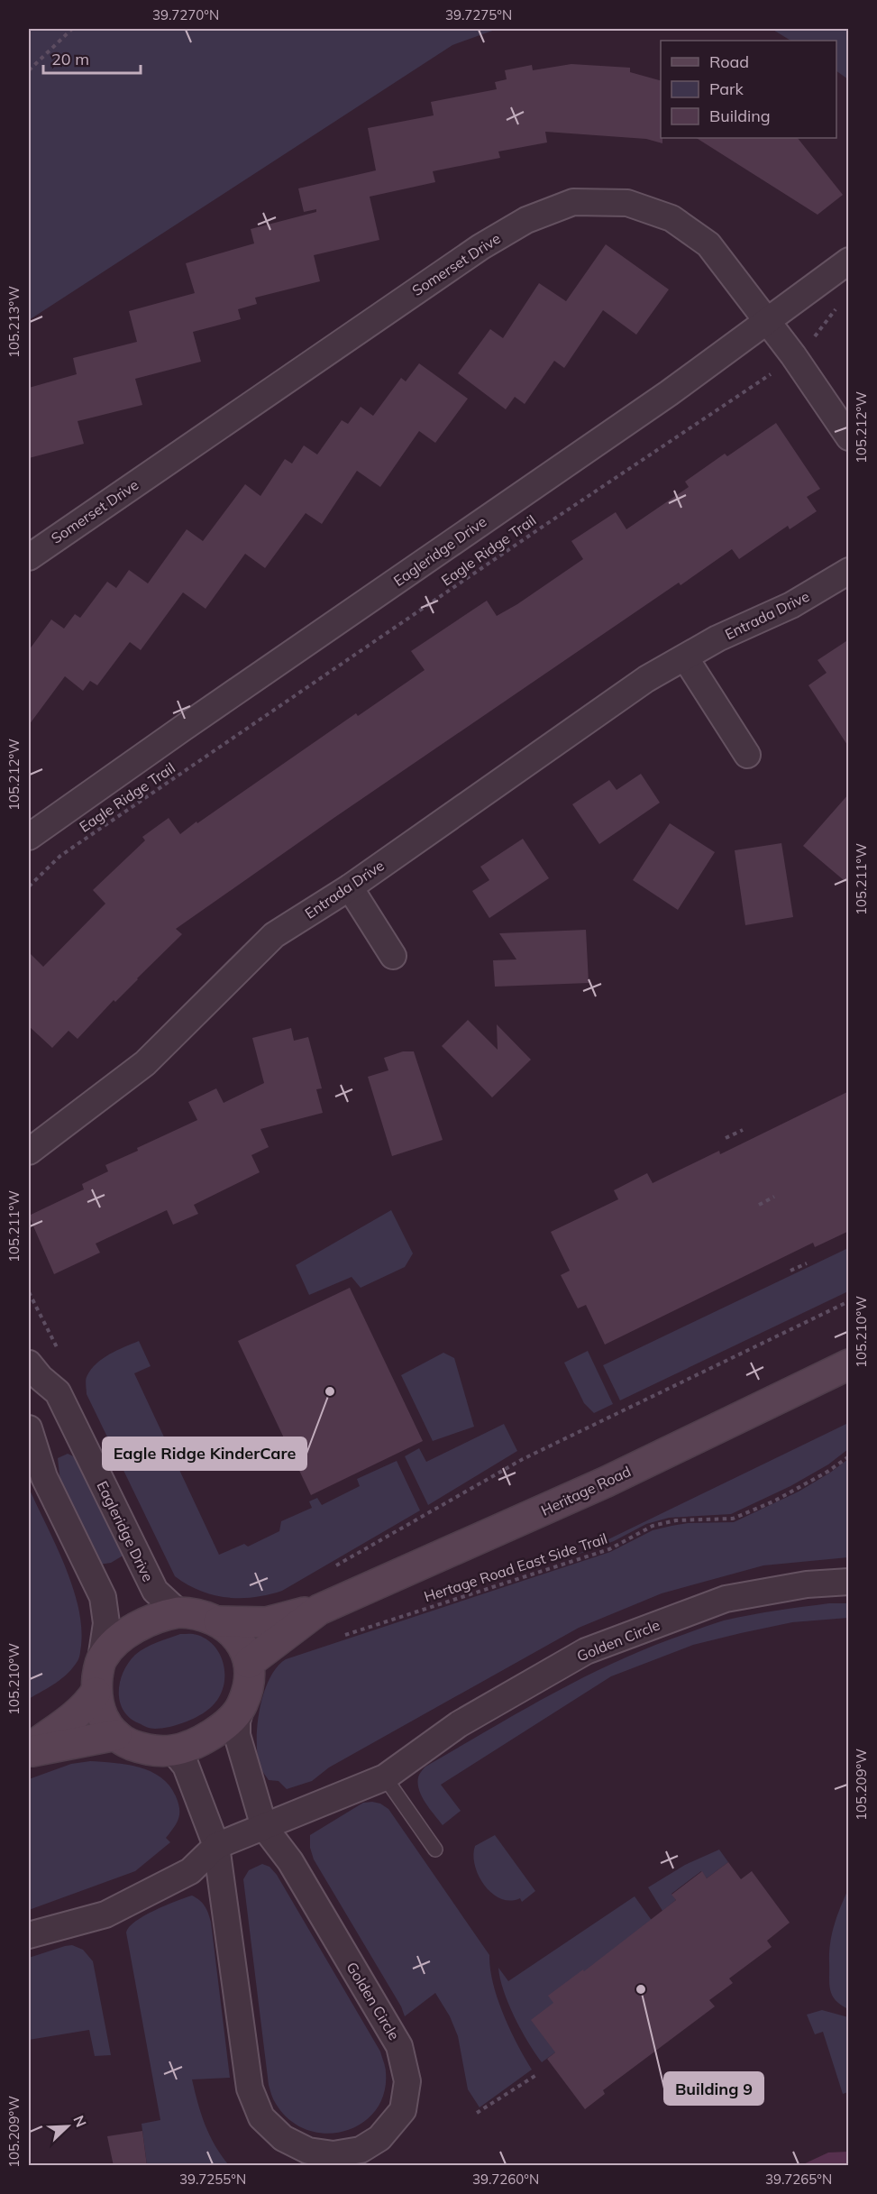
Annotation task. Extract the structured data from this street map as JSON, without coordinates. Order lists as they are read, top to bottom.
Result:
{
  "streets": {
    "main road": ["Heritage Road"],
    "street": [
      "Somerset Drive",
      "Eagleridge Drive",
      "Entrada Drive",
      "Golden Circle"
    ],
    "path": ["Eagle Ridge Trail", "Hertage Road East Side Trail"]
  },
  "crossings": [
    ["Somerset Drive", "Eagle Ridge Trail"],
    ["Somerset Drive", "Eagleridge Drive"],
    ["Eagleridge Drive", "Heritage Road"],
    ["Eagleridge Drive", "Golden Circle"],
    ["Heritage Road", "Golden Circle"]
  ],
  "places": ["Eagle Ridge KinderCare", "Building 9"],
  "legend": ["Road", "Park", "Building"],
  "scale_bar": "20 m",
  "north": "top right",
  "coordinates": [
    "39.7270°N",
    "39.7275°N",
    "105.213°W",
    "105.212°W",
    "105.211°W",
    "105.210°W",
    "105.209°W",
    "39.7255°N",
    "39.7260°N",
    "39.7265°N"
  ]
}
